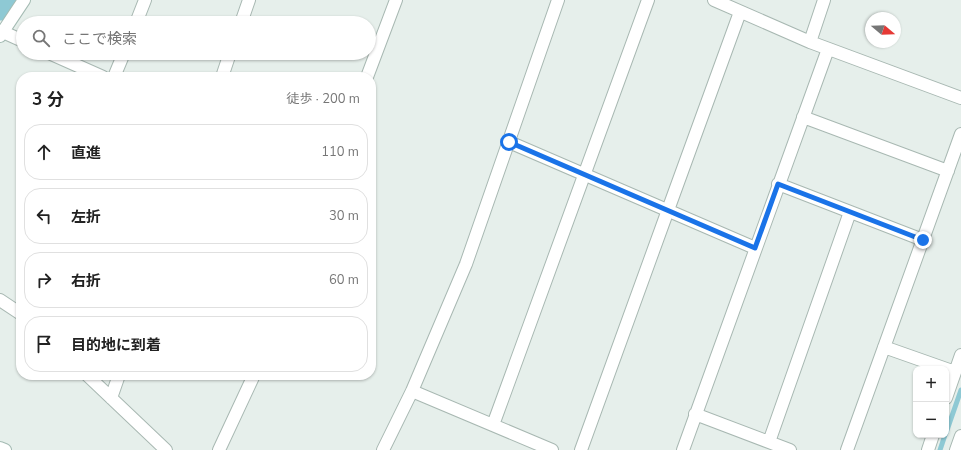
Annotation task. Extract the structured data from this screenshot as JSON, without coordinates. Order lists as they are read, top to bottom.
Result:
{
  "north": "right",
  "page": {
    "search": "ここで検索",
    "heading": ["3 分", "徒歩 · 200 m"],
    "list": [
      ["直進", "110 m"],
      ["左折", "30 m"],
      ["右折", "60 m"],
      "目的地に到着"
    ],
    "map_buttons": ["+", "−"]
  }
}
